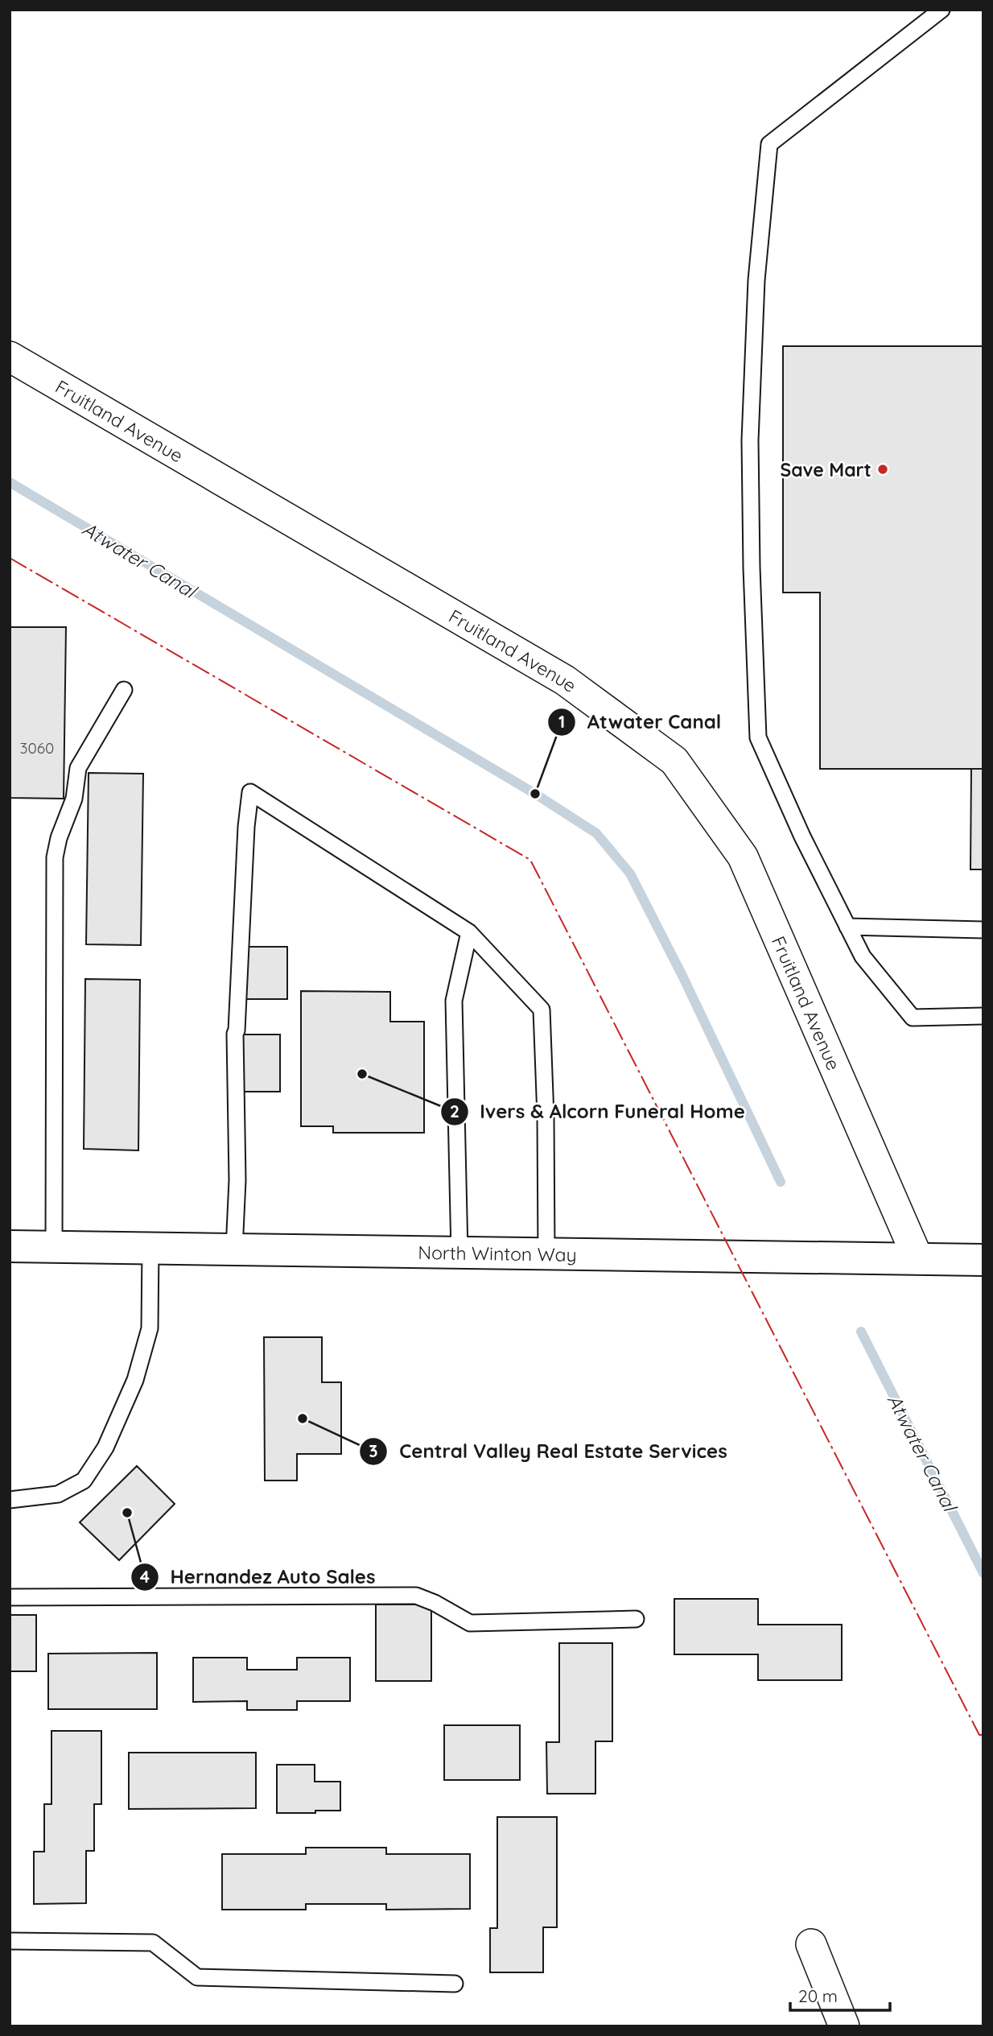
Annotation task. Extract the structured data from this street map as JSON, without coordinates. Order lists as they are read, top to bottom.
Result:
{
  "streets": {
    "main road": ["North Winton Way"],
    "street": ["Fruitland Avenue"]
  },
  "crossings": [
    ["Fruitland Avenue", "North Winton Way"]
  ],
  "water": ["Atwater Canal"],
  "places": [
    "Save Mart",
    "Atwater Canal",
    "Ivers & Alcorn Funeral Home",
    "Central Valley Real Estate Services",
    "Hernandez Auto Sales"
  ],
  "house_numbers": ["3060"],
  "scale_bar": "20 m"
}
